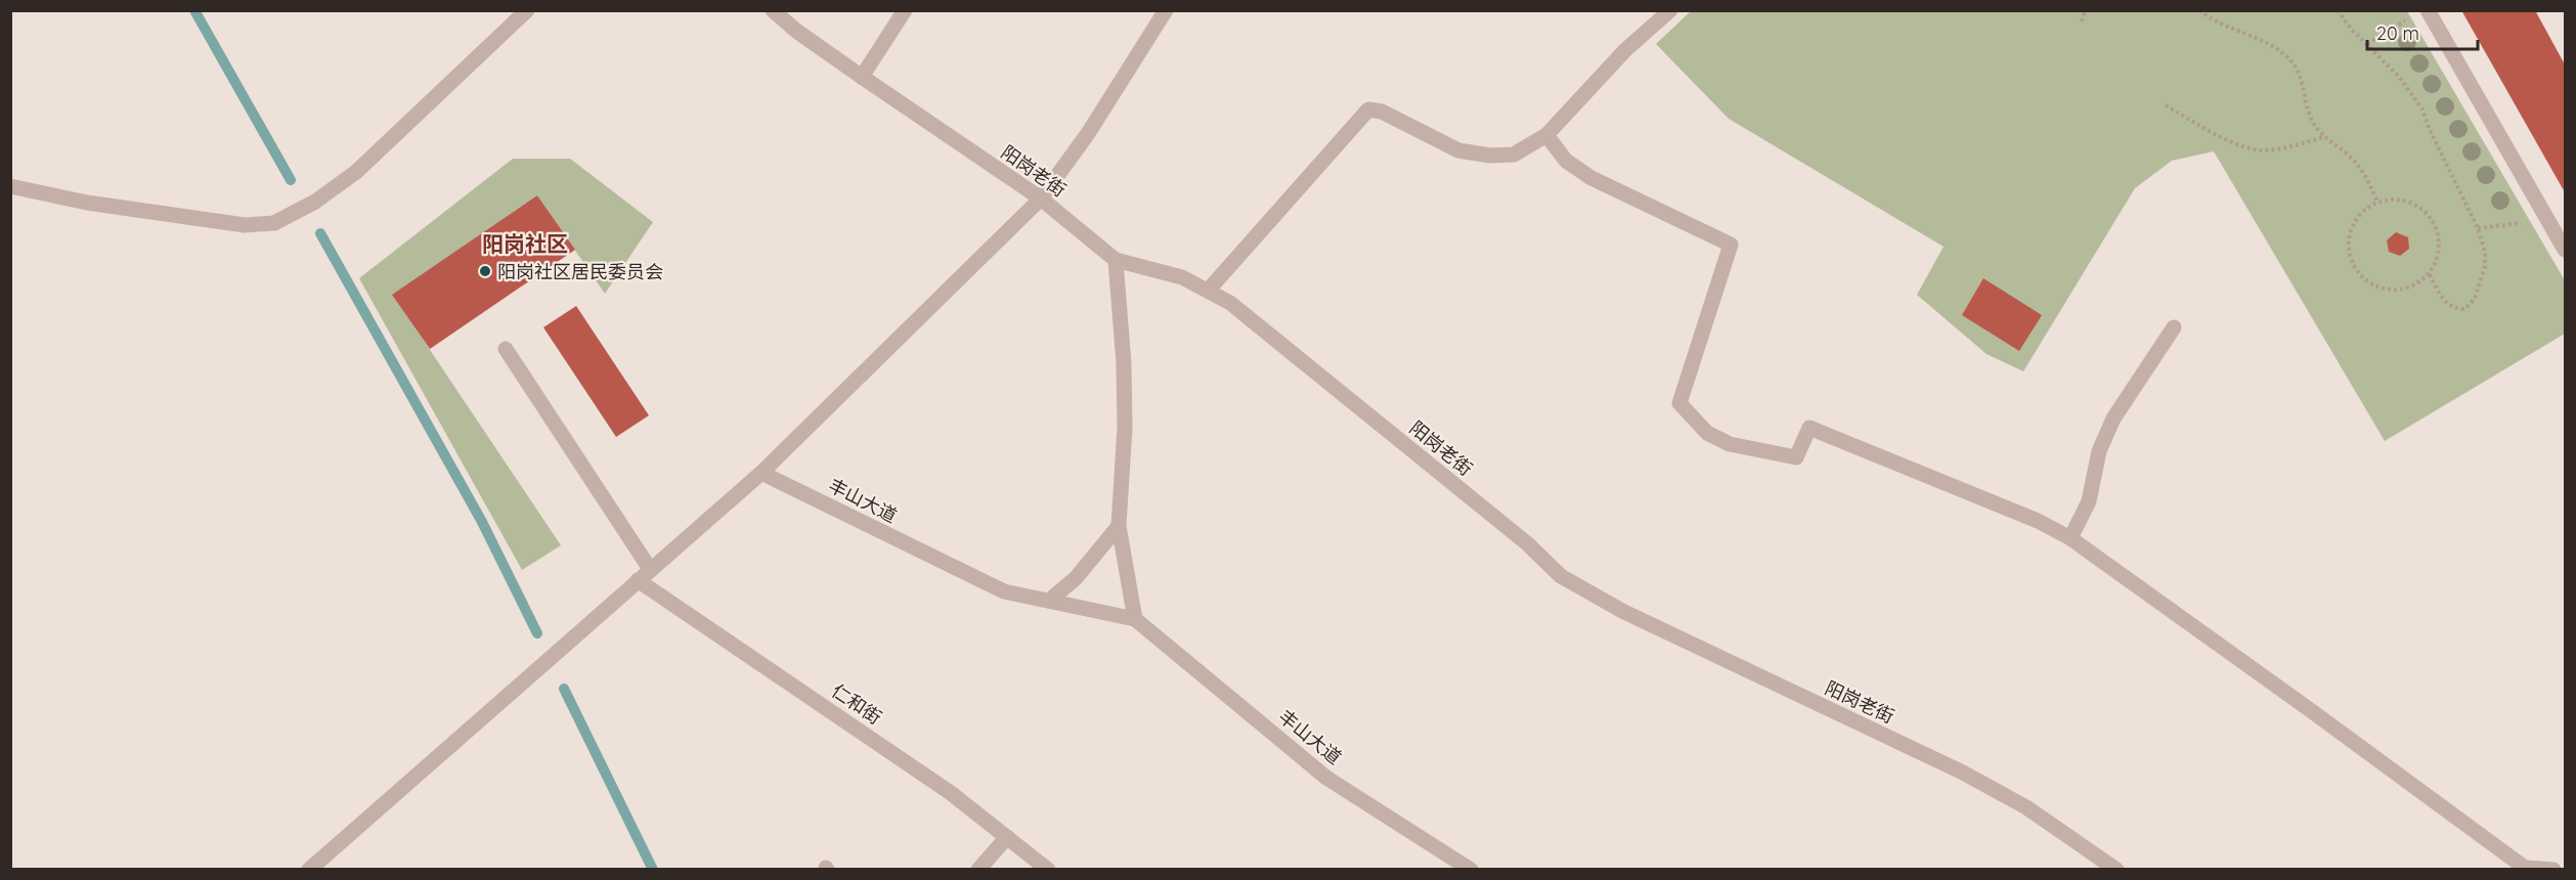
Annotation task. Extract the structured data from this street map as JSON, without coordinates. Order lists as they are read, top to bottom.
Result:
{
  "streets": {
    "street": ["阳岗老街", "丰山大道", "仁和街"]
  },
  "districts": ["阳岗社区"],
  "places": ["阳岗社区居民委员会"],
  "scale_bar": "20 m"
}
